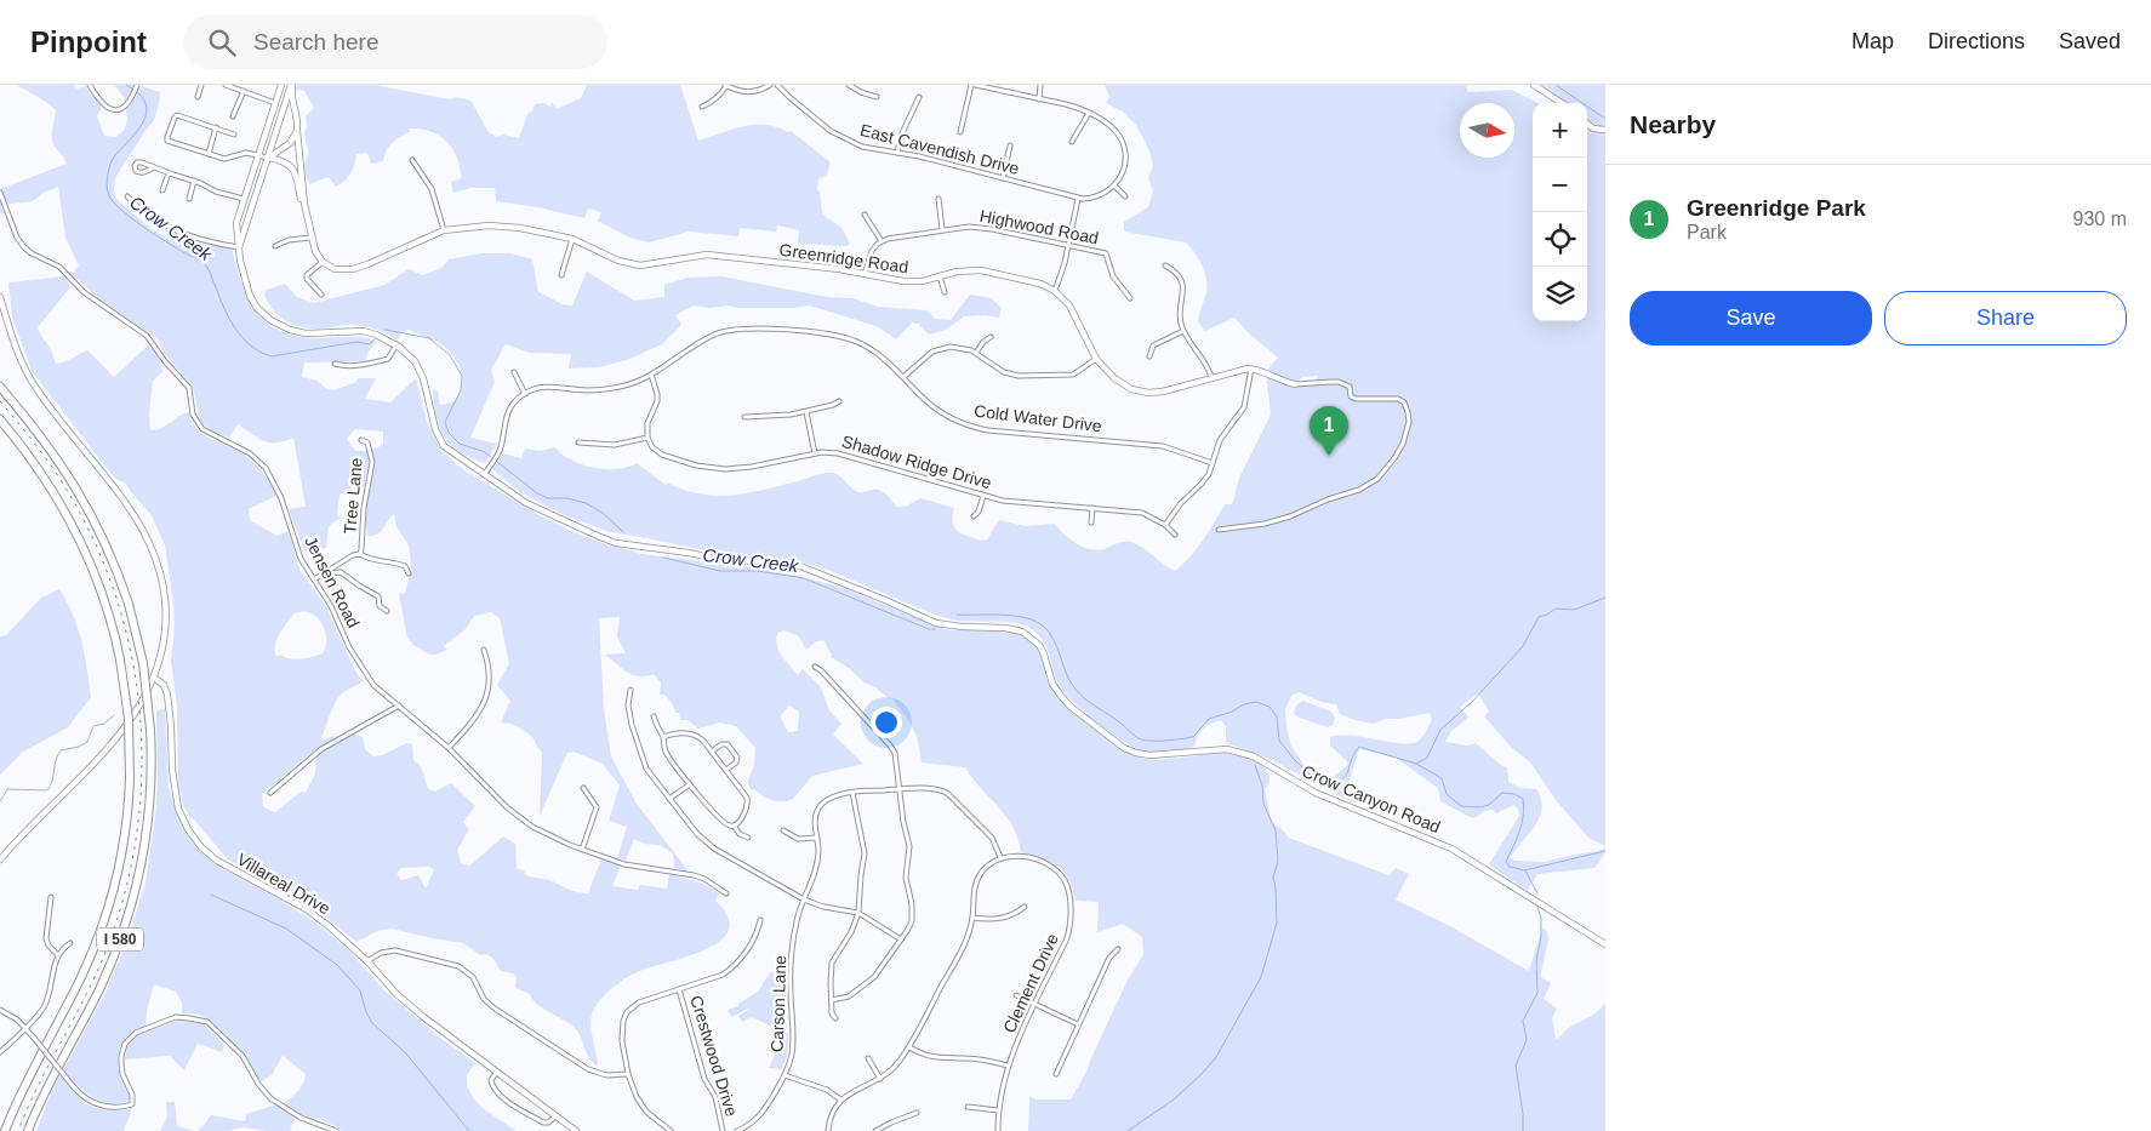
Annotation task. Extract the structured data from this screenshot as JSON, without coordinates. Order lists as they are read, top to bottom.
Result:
{
  "streets": {
    "highway": ["I 580"],
    "main road": ["Greenridge Road", "Crow Canyon Road", "Villareal Drive"],
    "street": [
      "East Cavendish Drive",
      "Highwood Road",
      "Cold Water Drive",
      "Shadow Ridge Drive",
      "Tree Lane",
      "Jensen Road",
      "Clement Drive",
      "Carson Lane",
      "Crestwood Drive"
    ]
  },
  "crossings": [
    ["Tree Lane", "Jensen Road"],
    ["Clement Drive", "Carson Lane"]
  ],
  "water": ["Crow Creek"],
  "north": "right",
  "page": {
    "header": "Pinpoint",
    "search": "Search here",
    "nav": ["Map", "Directions", "Saved"],
    "heading": "Nearby",
    "map_buttons": ["+", "−"],
    "list": [
      {
        "mark": "1",
        "name": "Greenridge Park",
        "note": "Park",
        "value": "930 m"
      }
    ],
    "buttons": ["Save", "Share"],
    "pins": "1"
  }
}
